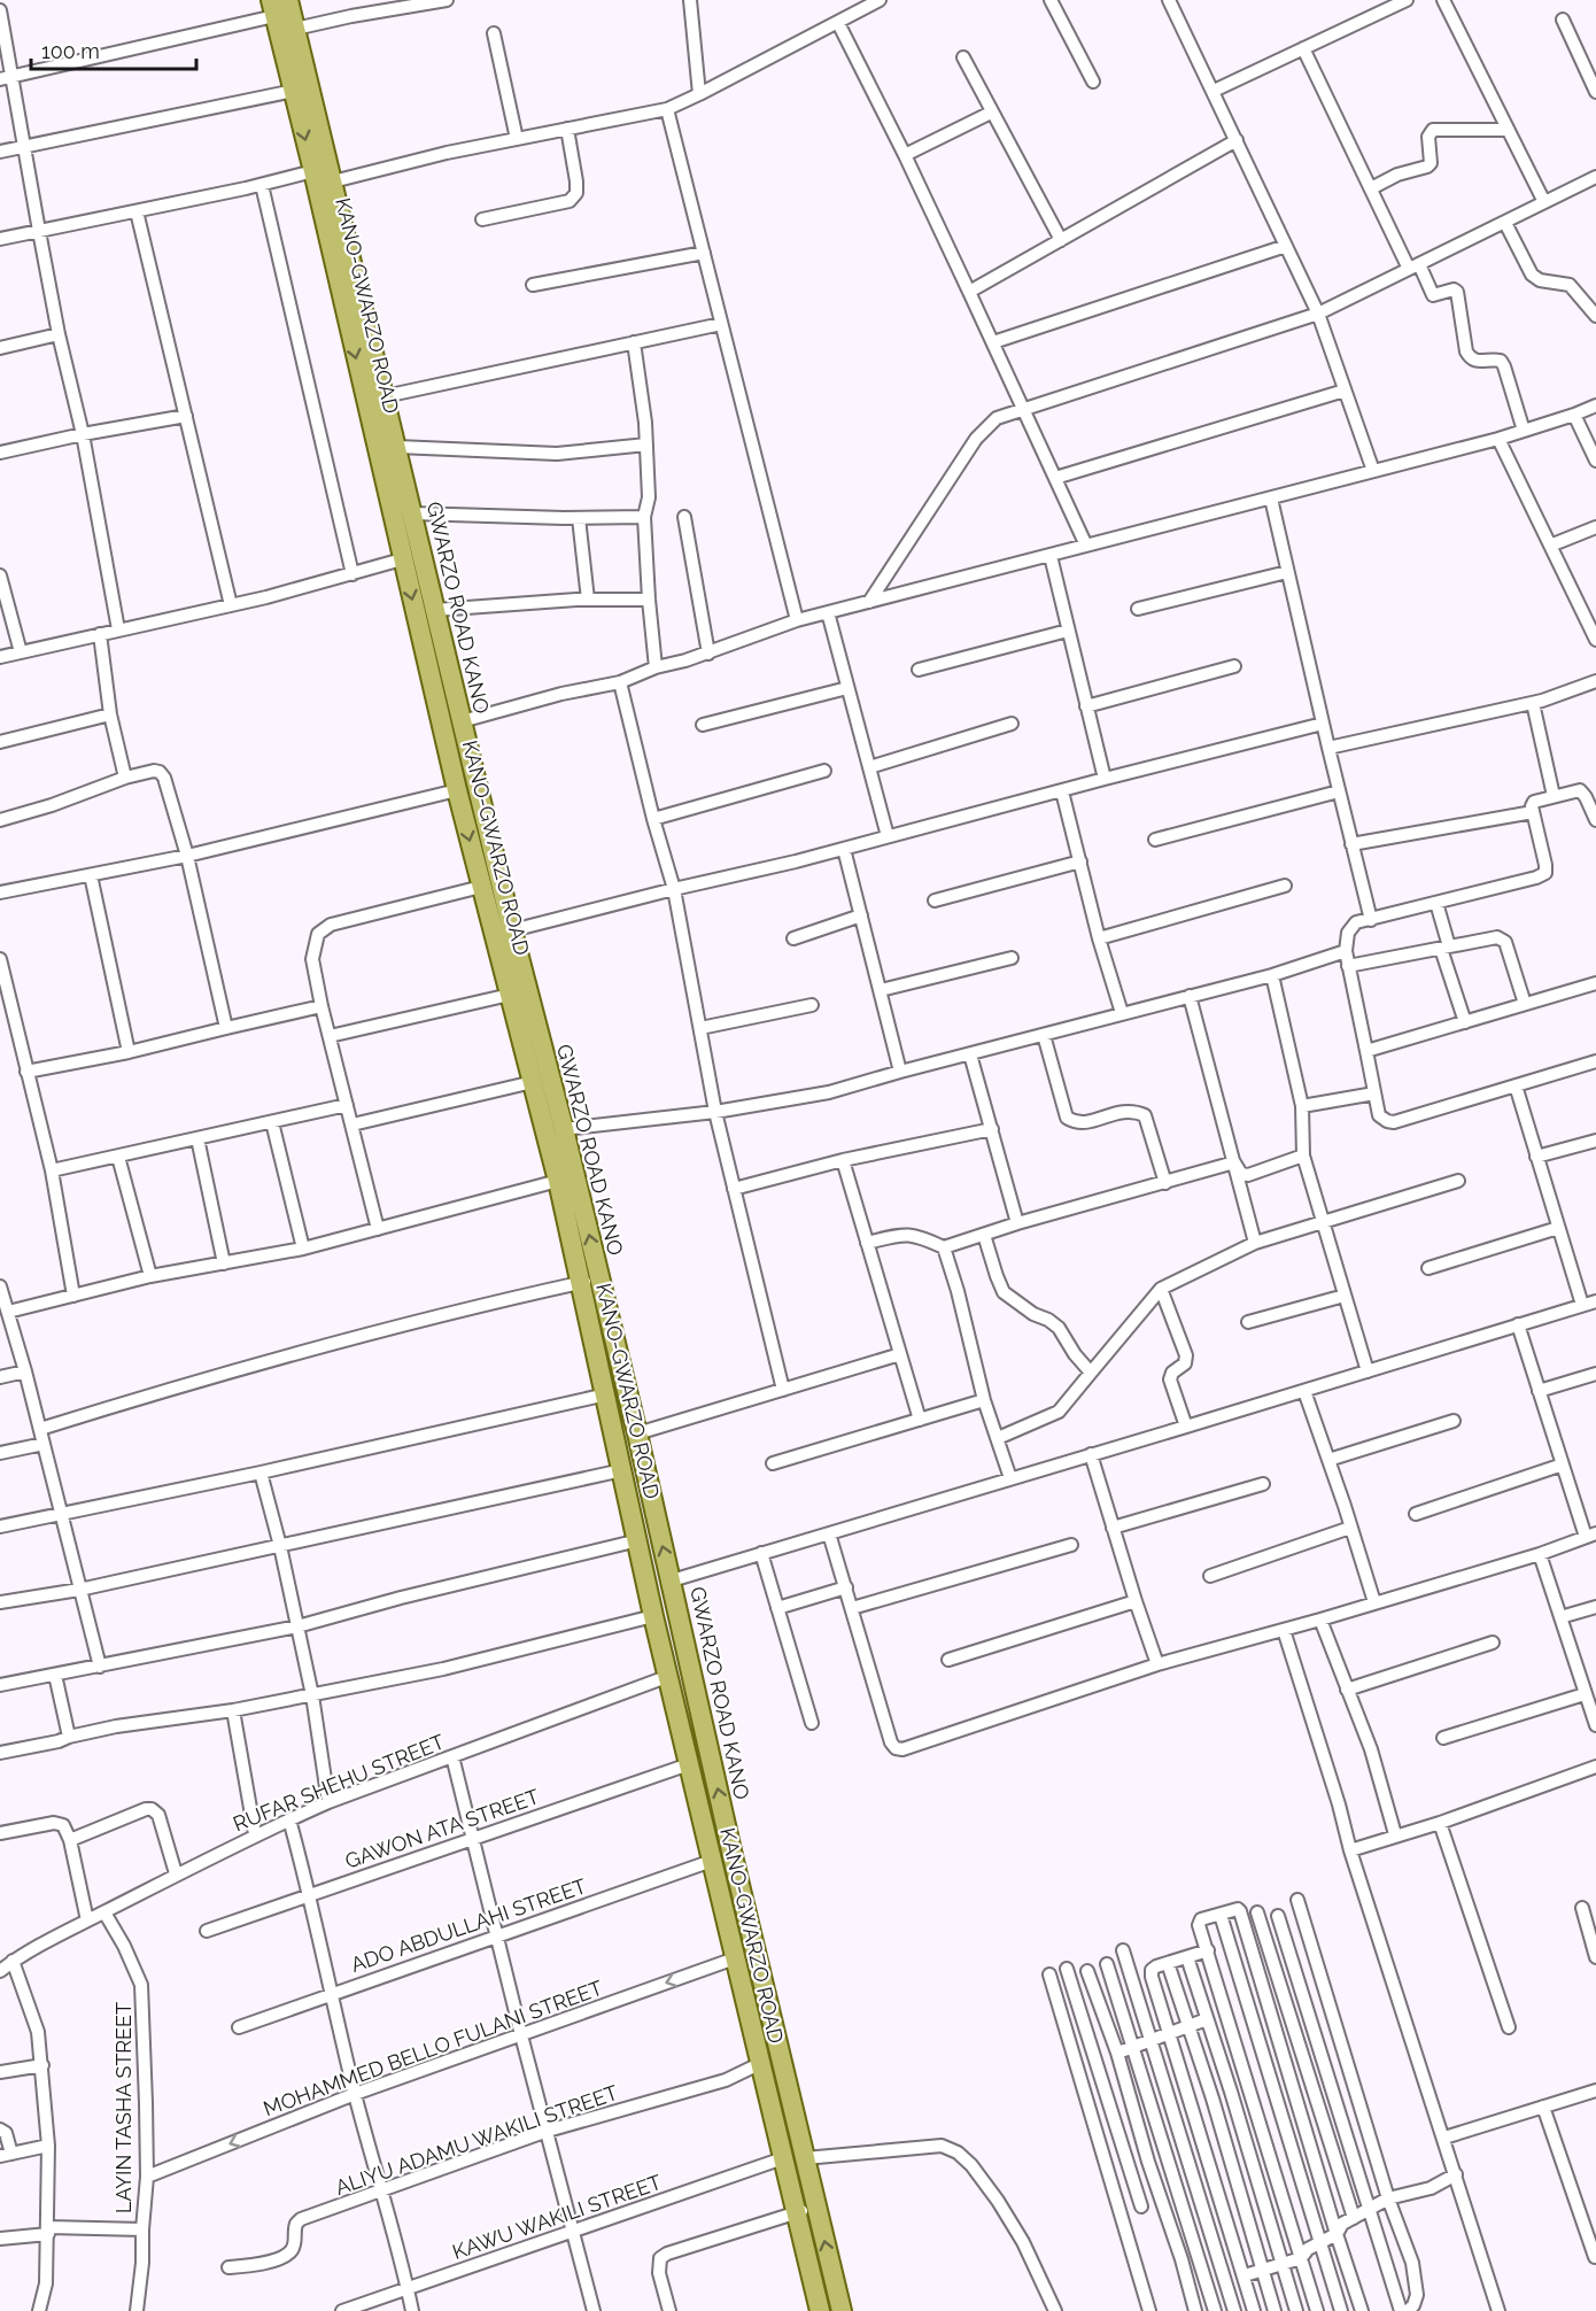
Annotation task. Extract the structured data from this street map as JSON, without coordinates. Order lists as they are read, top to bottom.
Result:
{
  "streets": {
    "main road": ["KANO-GWARZO ROAD", "GWARZO ROAD KANO"],
    "street": [
      "RUFAR SHEHU STREET",
      "GAWON ATA STREET",
      "ADO ABDULLAHI STREET",
      "MOHAMMED BELLO FULANI STREET",
      "LAYIN TASHA STREET",
      "ALIYU ADAMU WAKILI STREET",
      "KAWU WAKILI STREET"
    ]
  },
  "crossings": [
    ["KANO-GWARZO ROAD", "GWARZO ROAD KANO"],
    ["KANO-GWARZO ROAD", "RUFAR SHEHU STREET"],
    ["KANO-GWARZO ROAD", "GAWON ATA STREET"],
    ["KANO-GWARZO ROAD", "ADO ABDULLAHI STREET"],
    ["KANO-GWARZO ROAD", "MOHAMMED BELLO FULANI STREET"],
    ["KANO-GWARZO ROAD", "ALIYU ADAMU WAKILI STREET"],
    ["KANO-GWARZO ROAD", "KAWU WAKILI STREET"],
    ["RUFAR SHEHU STREET", "LAYIN TASHA STREET"],
    ["MOHAMMED BELLO FULANI STREET", "LAYIN TASHA STREET"]
  ],
  "one_way": ["GWARZO ROAD KANO", "MOHAMMED BELLO FULANI STREET"],
  "scale_bar": "100 m"
}
